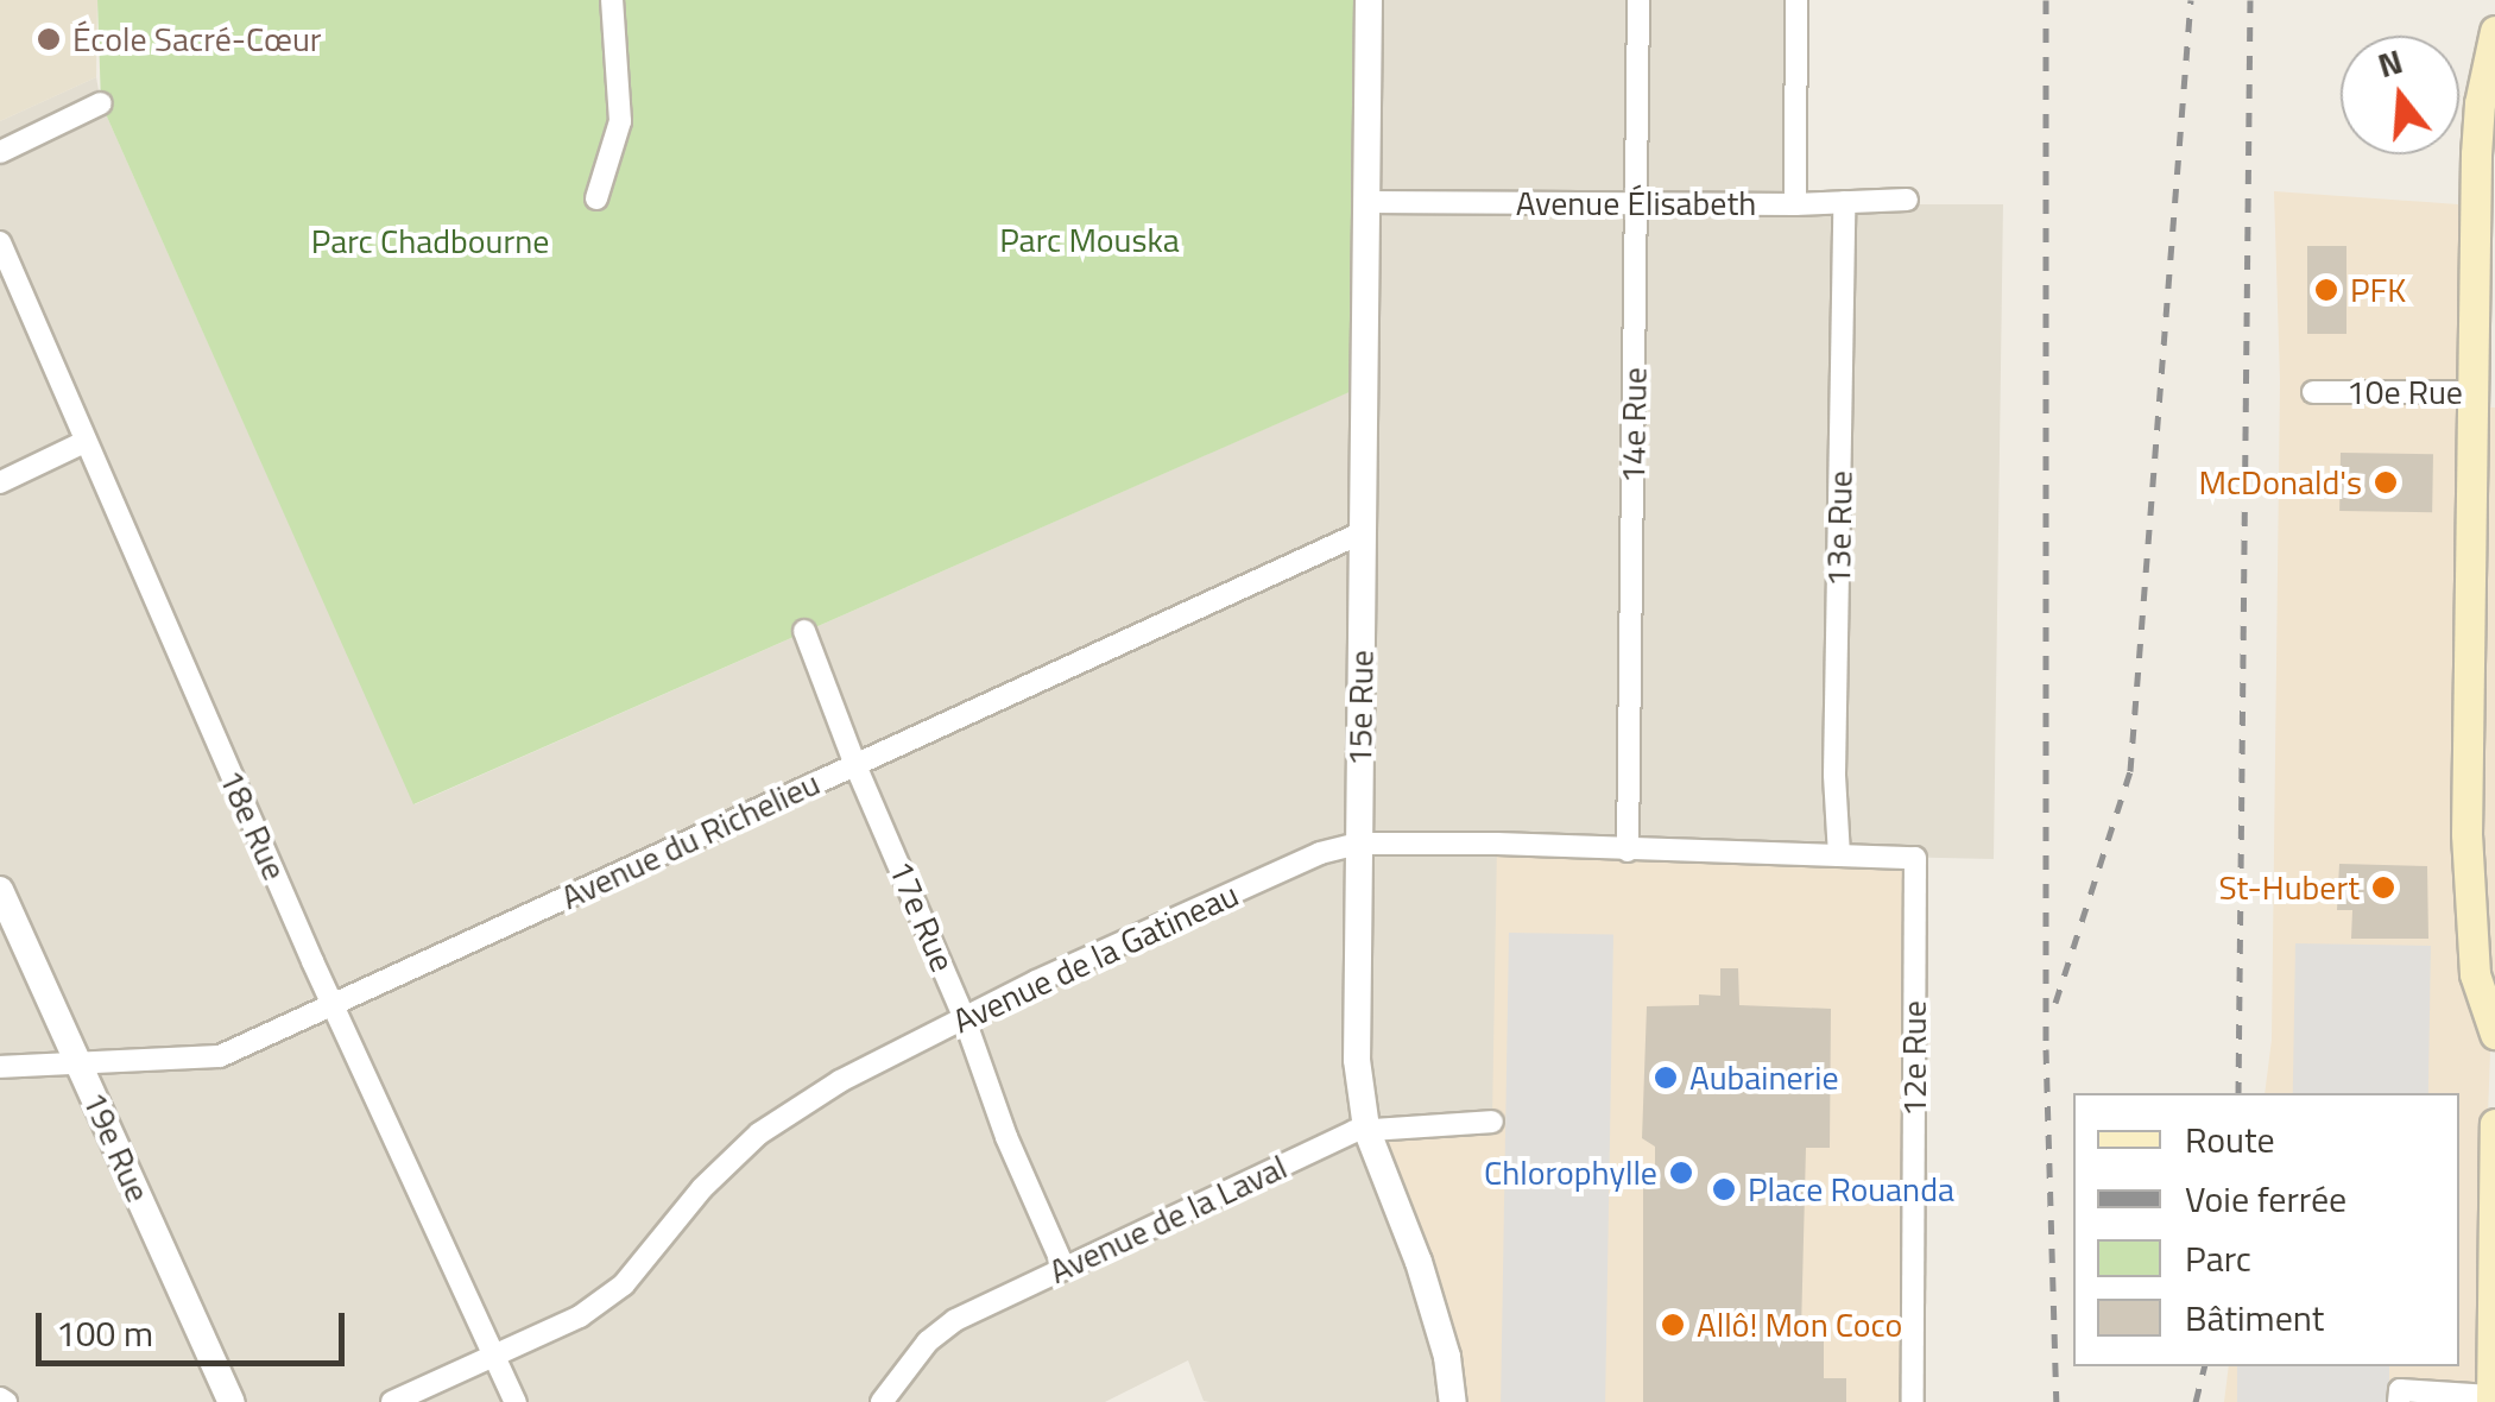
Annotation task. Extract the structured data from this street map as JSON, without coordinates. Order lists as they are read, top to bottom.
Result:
{
  "streets": {
    "street": [
      "Avenue Élisabeth",
      "10e Rue",
      "14e Rue",
      "13e Rue",
      "15e Rue",
      "18e Rue",
      "Avenue du Richelieu",
      "17e Rue",
      "Avenue de la Gatineau",
      "12e Rue",
      "19e Rue",
      "Avenue de la Laval"
    ]
  },
  "crossings": [
    ["Avenue Élisabeth", "14e Rue"],
    ["Avenue Élisabeth", "13e Rue"],
    ["Avenue Élisabeth", "15e Rue"],
    ["14e Rue", "Avenue de la Gatineau"],
    ["13e Rue", "Avenue de la Gatineau"],
    ["15e Rue", "Avenue du Richelieu"],
    ["15e Rue", "Avenue de la Gatineau"],
    ["15e Rue", "Avenue de la Laval"],
    ["18e Rue", "Avenue du Richelieu"],
    ["18e Rue", "Avenue de la Gatineau"],
    ["Avenue du Richelieu", "17e Rue"],
    ["Avenue du Richelieu", "19e Rue"],
    ["17e Rue", "Avenue de la Gatineau"],
    ["17e Rue", "Avenue de la Laval"],
    ["Avenue de la Gatineau", "12e Rue"]
  ],
  "parks": ["Parc Mouska", "Parc Chadbourne"],
  "places": [
    "École Sacré-Cœur",
    "PFK",
    "McDonald's",
    "St-Hubert",
    "Aubainerie",
    "Chlorophylle",
    "Place Rouanda",
    "Allô! Mon Coco"
  ],
  "legend": [
    "Route",
    "Voie ferrée",
    "Parc",
    "Bâtiment"
  ],
  "scale_bar": "100 m",
  "north": "top"
}
